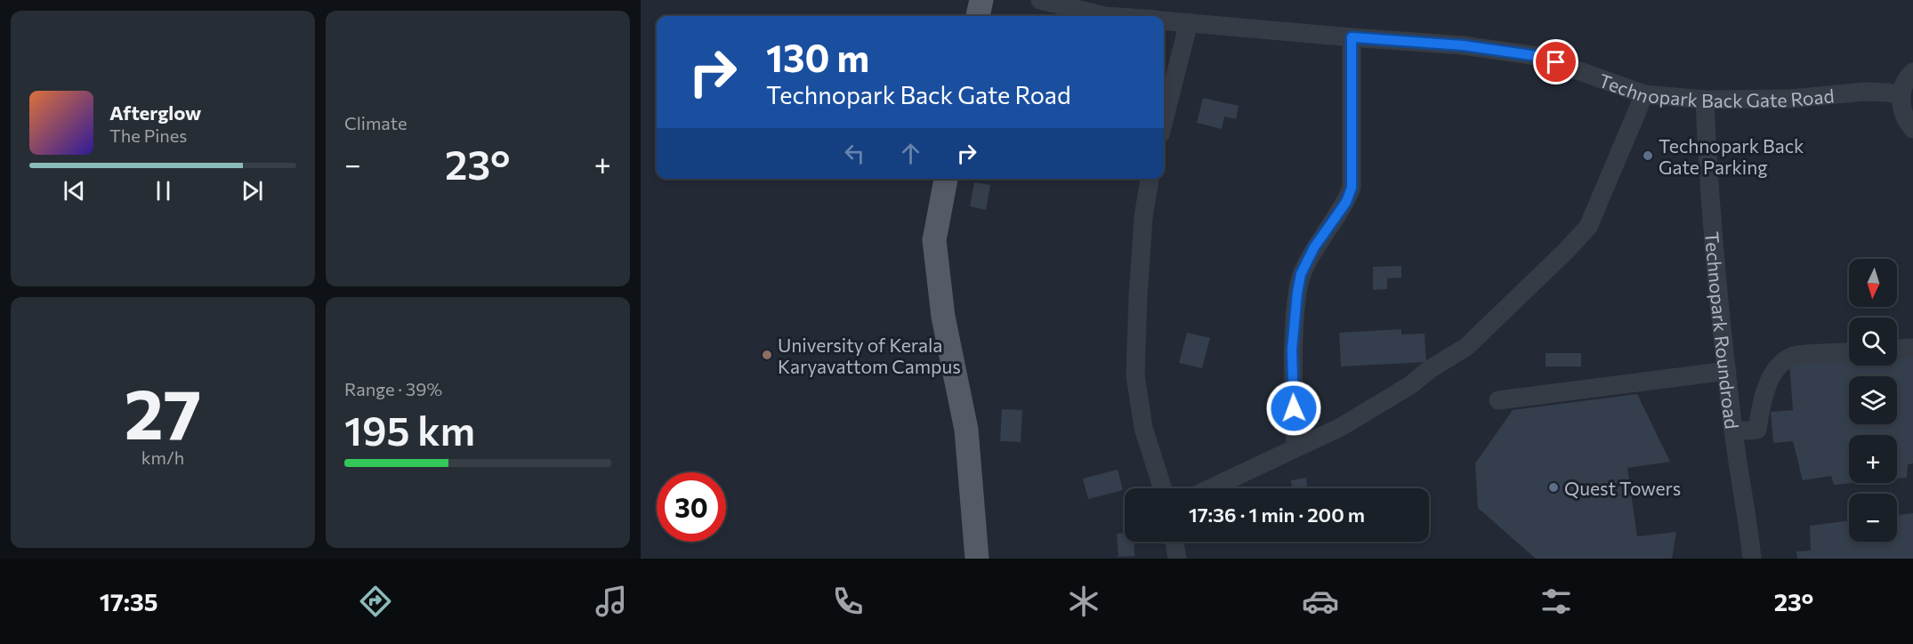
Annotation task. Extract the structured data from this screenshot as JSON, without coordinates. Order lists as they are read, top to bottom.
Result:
{
  "streets": {
    "street": ["Technopark Back Gate Road", "Technopark Roundroad"]
  },
  "crossings": [
    ["Technopark Back Gate Road", "Technopark Roundroad"]
  ],
  "places": ["Technopark Back Gate Parking", "University of Kerala Karyavattom Campus", "Quest Towers"],
  "north": "bottom",
  "page": {
    "tile": [
      "Climate",
      ["27", "km/h"],
      ["Range · 39%", "195 km"]
    ],
    "turn": ["130 m", "Technopark Back Gate Road"],
    "song": ["Afterglow", "The Pines"],
    "heat": ["−", "23°", "+"],
    "map_buttons": ["+", "−"],
    "limit": "30",
    "trip": "17:36 · 1 min · 200 m",
    "tabs": ["17:35", "23°"]
  }
}
